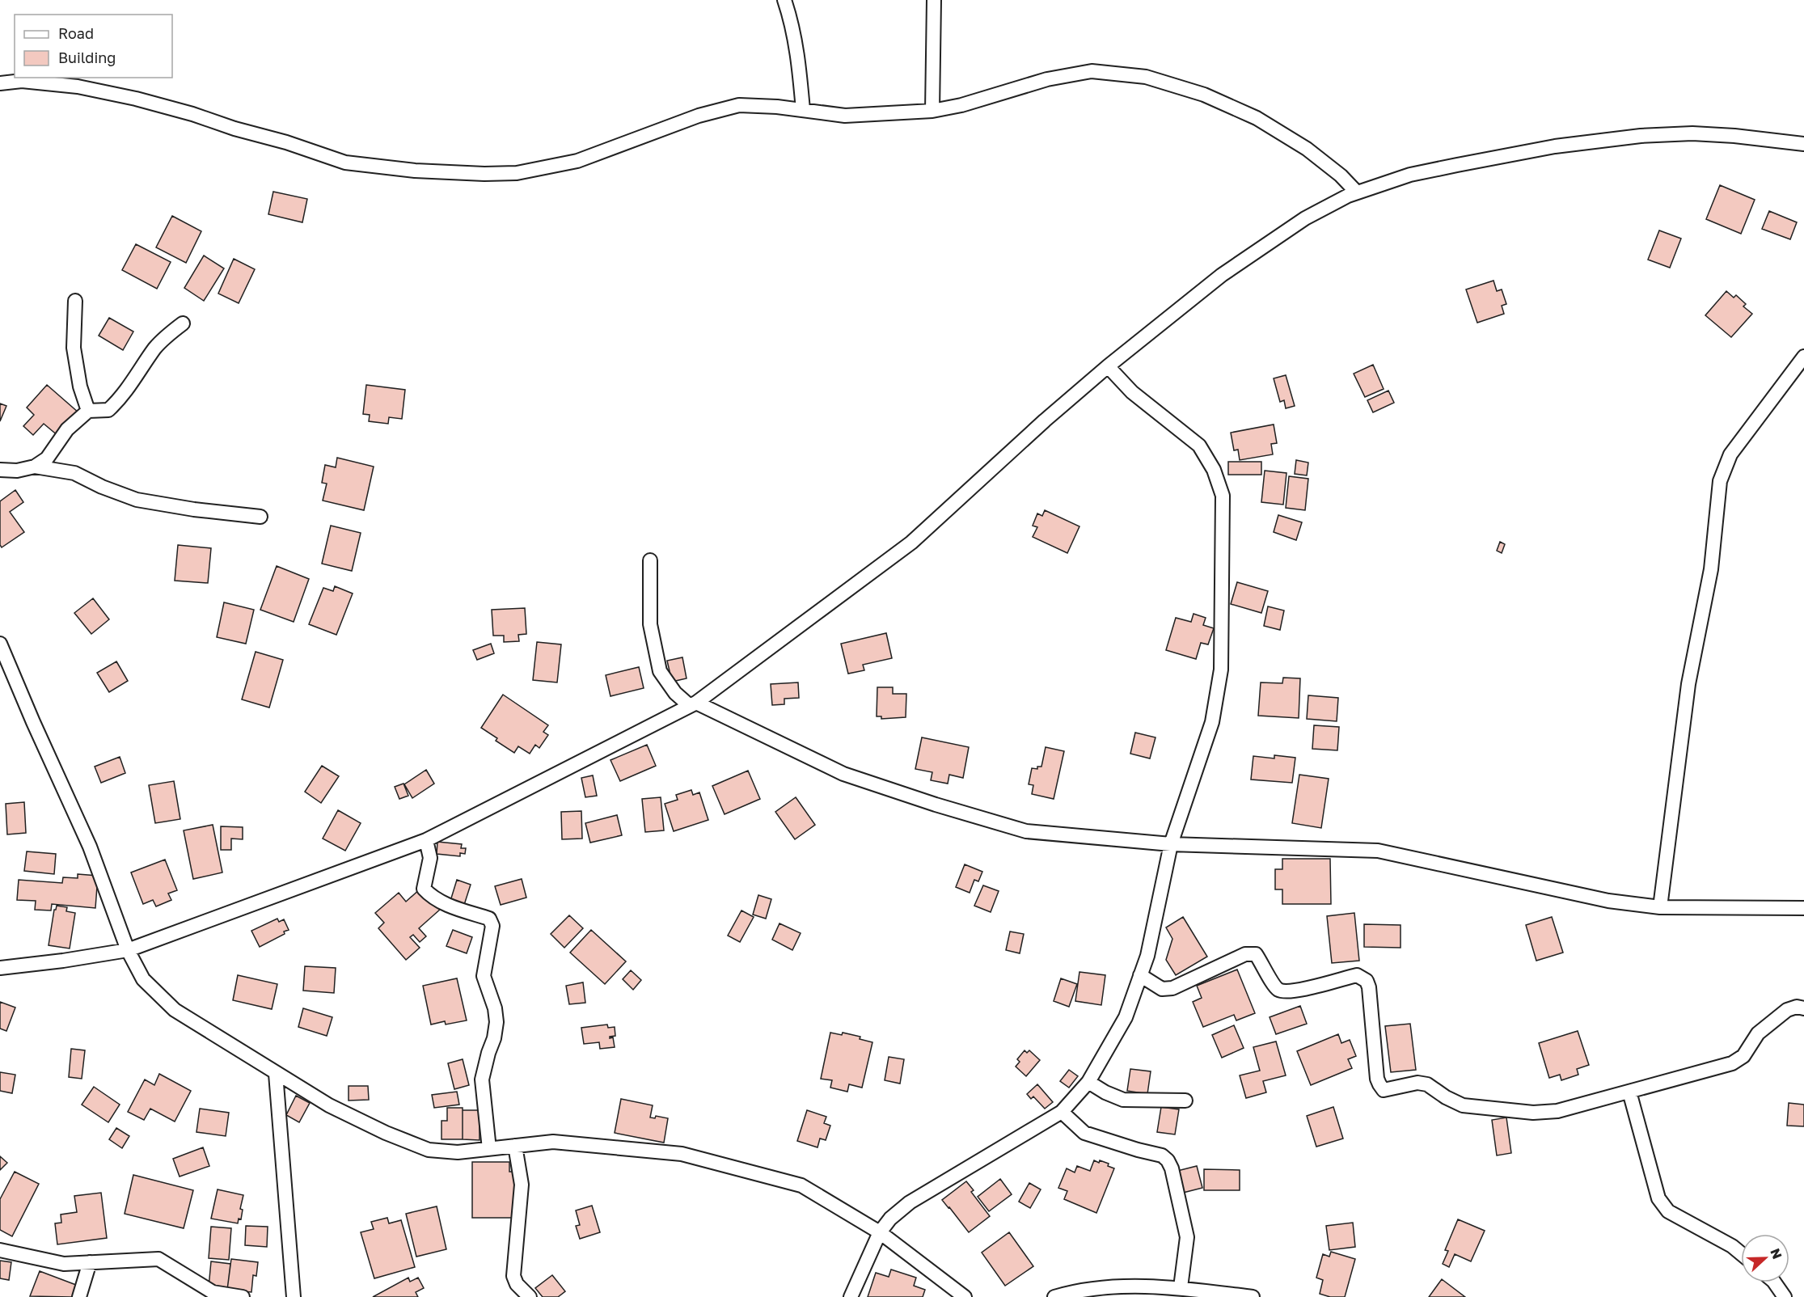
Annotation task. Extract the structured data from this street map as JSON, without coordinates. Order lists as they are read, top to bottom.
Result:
{
  "legend": ["Road", "Building"],
  "north": "right"
}
